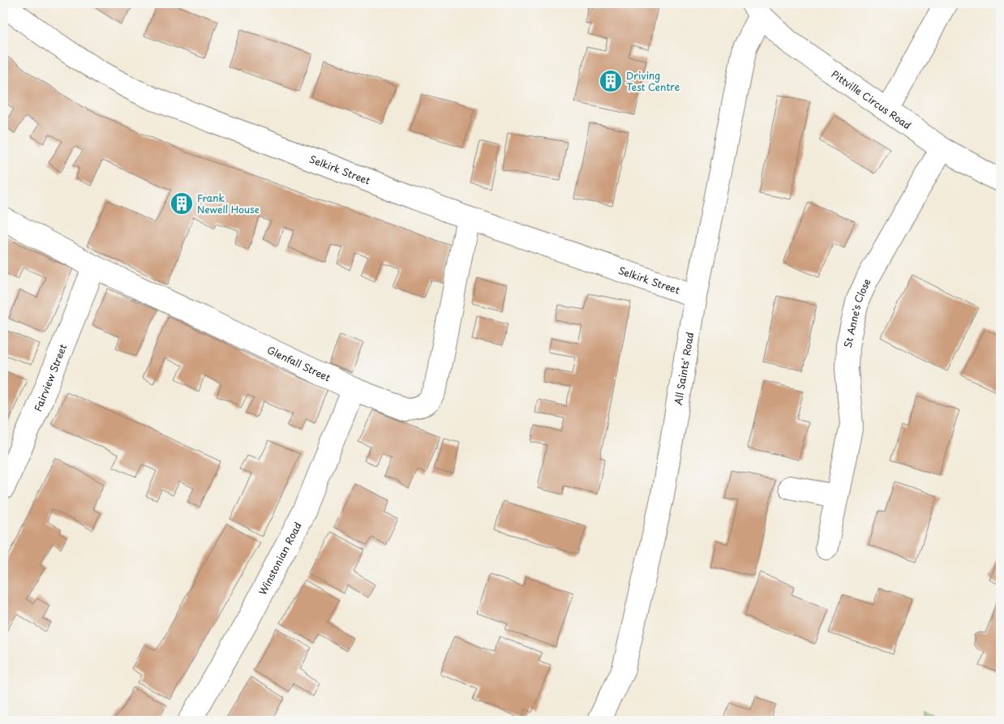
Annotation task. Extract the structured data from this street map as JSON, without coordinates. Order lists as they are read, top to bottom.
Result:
{
  "streets": {
    "street": [
      "Pittville Circus Road",
      "Selkirk Street",
      "St Anne's Close",
      "Glenfall Street",
      "All Saints' Road",
      "Fairview Street",
      "Winstonian Road"
    ]
  },
  "crossings": [
    ["Pittville Circus Road", "St Anne's Close"],
    ["Pittville Circus Road", "All Saints' Road"],
    ["Selkirk Street", "Glenfall Street"],
    ["Selkirk Street", "All Saints' Road"],
    ["Glenfall Street", "Fairview Street"],
    ["Glenfall Street", "Winstonian Road"]
  ],
  "places": {
    "building": ["Driving Test Centre", "Frank Newell House"]
  }
}
